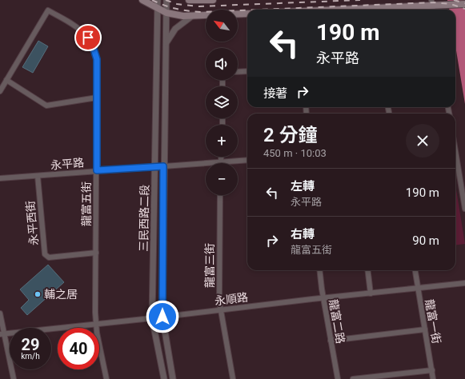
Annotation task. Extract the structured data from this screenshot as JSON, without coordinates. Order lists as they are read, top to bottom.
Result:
{
  "streets": {
    "street": [
      "永平路",
      "龍富五街",
      "三民西路二段",
      "永平西街",
      "龍富三街",
      "永順路",
      "龍富二路",
      "龍富一街"
    ]
  },
  "crossings": [
    ["永平路", "龍富五街"],
    ["永平路", "三民西路二段"],
    ["永平路", "永平西街"],
    ["龍富五街", "永平西街"],
    ["龍富五街", "永順路"],
    ["三民西路二段", "永順路"],
    ["龍富三街", "永順路"],
    ["永順路", "龍富二路"],
    ["永順路", "龍富一街"]
  ],
  "places": ["輔之居"],
  "north": "top left",
  "page": {
    "map_buttons": ["+", "−"],
    "turn": ["190 m", "永平路"],
    "then": "接著",
    "heading": ["2 分鐘", "450 m · 10:03"],
    "list": [
      {
        "name": "左轉",
        "note": "永平路",
        "value": "190 m"
      },
      {
        "name": "右轉",
        "note": "龍富五街",
        "value": "90 m"
      }
    ],
    "speed": "29 km/h",
    "limit": "40"
  }
}
